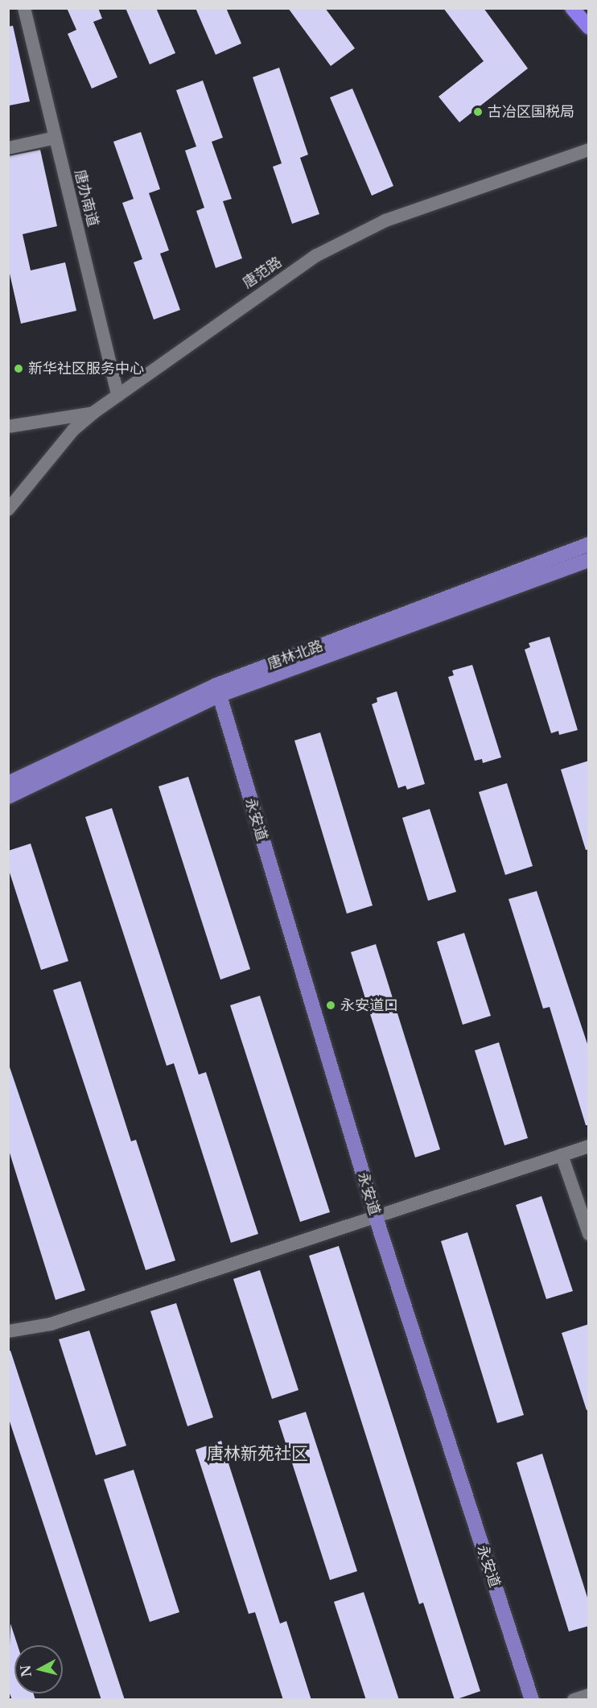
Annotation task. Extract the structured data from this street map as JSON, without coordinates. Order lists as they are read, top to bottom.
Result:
{
  "streets": {
    "main road": ["唐林北路", "永安道"],
    "street": ["唐办南道", "唐范路"]
  },
  "crossings": [
    ["唐办南道", "唐范路"],
    ["唐林北路", "永安道"]
  ],
  "districts": ["唐林新苑社区"],
  "places": ["古冶区国税局", "新华社区服务中心", "永安道口"],
  "north": "left"
}
